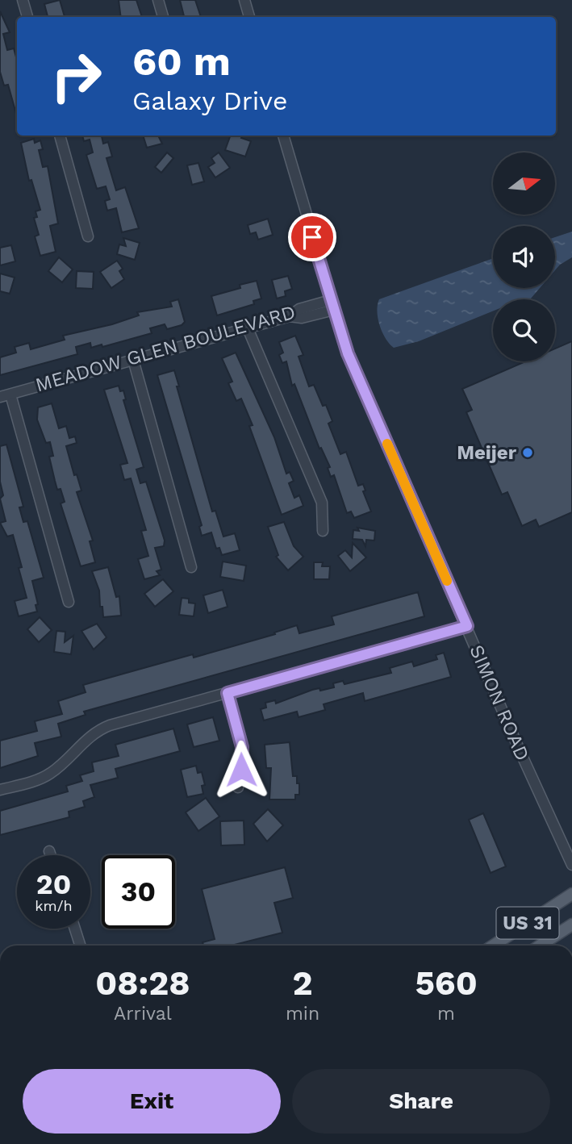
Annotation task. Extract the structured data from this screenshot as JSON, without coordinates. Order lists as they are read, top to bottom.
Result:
{
  "streets": {
    "main road": ["US 31"],
    "street": ["MEADOW GLEN BOULEVARD", "SIMON ROAD"]
  },
  "crossings": [
    ["MEADOW GLEN BOULEVARD", "SIMON ROAD"]
  ],
  "places": ["Meijer"],
  "north": "right",
  "page": {
    "turn": ["60 m", "Galaxy Drive"],
    "speed": "20 km/h",
    "limit": "30",
    "eta": [
      "08:28",
      "Arrival",
      "2",
      "min",
      "560",
      "m"
    ],
    "buttons": ["Exit", "Share"]
  }
}
